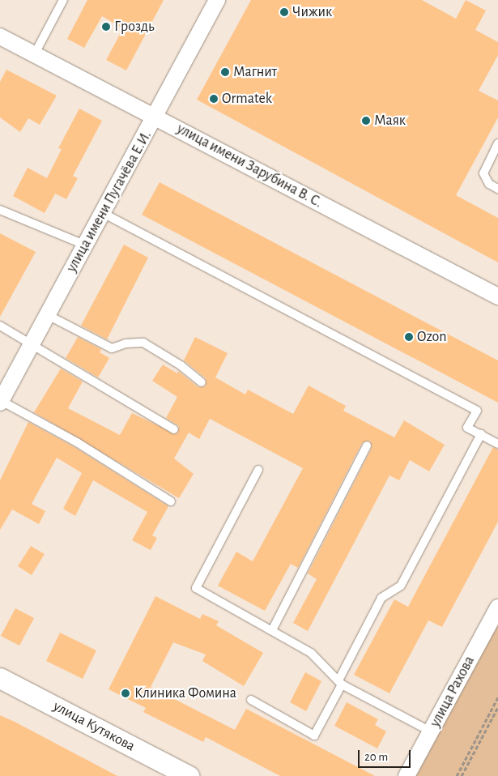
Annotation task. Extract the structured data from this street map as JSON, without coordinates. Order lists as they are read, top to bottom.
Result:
{
  "streets": {
    "street": [
      "улица имени Зарубина В. С.",
      "улица имени Пугачёва Е.И.",
      "улица Рахова",
      "улица Кутякова"
    ]
  },
  "crossings": [
    ["улица имени Зарубина В. С.", "улица имени Пугачёва Е.И."]
  ],
  "places": [
    "Чижик",
    "Гроздь",
    "Магнит",
    "Ormatek",
    "Маяк",
    "Ozon",
    "Клиника Фомина"
  ],
  "scale_bar": "20 m"
}
